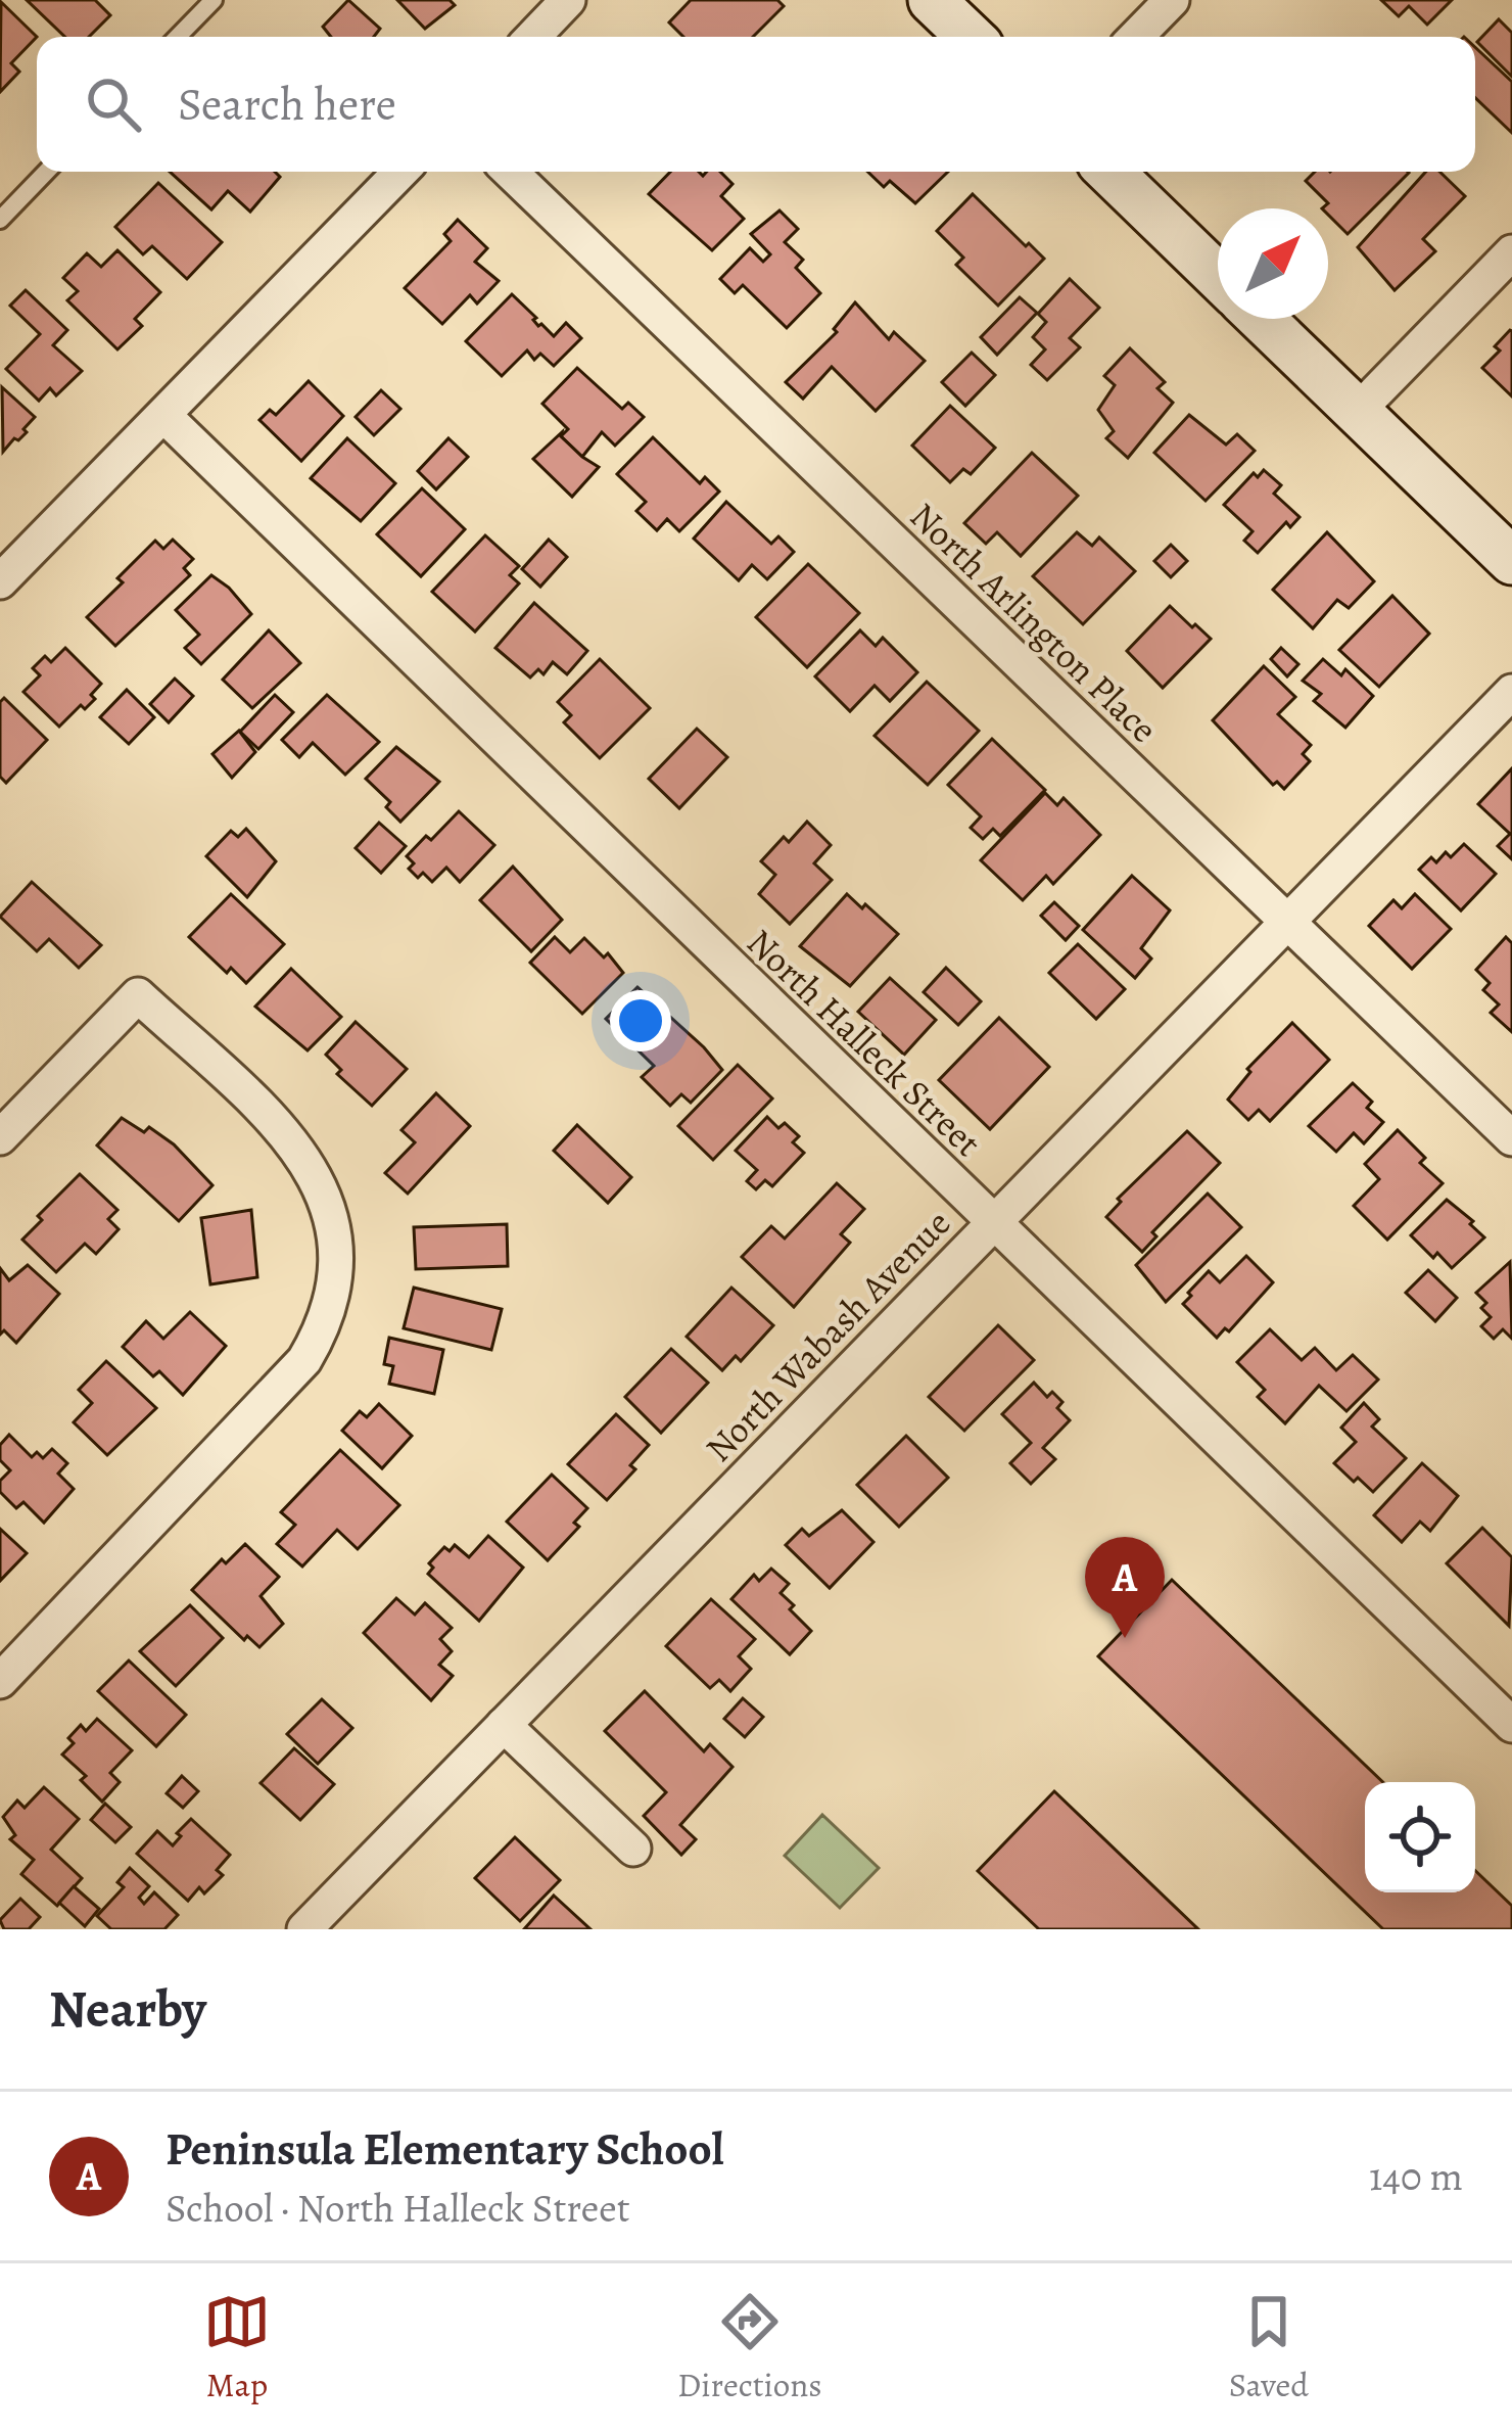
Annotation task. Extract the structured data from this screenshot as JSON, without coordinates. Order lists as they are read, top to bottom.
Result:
{
  "streets": {
    "street": ["North Arlington Place", "North Halleck Street", "North Wabash Avenue"]
  },
  "crossings": [
    ["North Arlington Place", "North Wabash Avenue"],
    ["North Halleck Street", "North Wabash Avenue"]
  ],
  "north": "top right",
  "page": {
    "search": "Search here",
    "pins": "A",
    "heading": "Nearby",
    "list": [
      {
        "mark": "A",
        "name": "Peninsula Elementary School",
        "note": "School · North Halleck Street",
        "value": "140 m"
      }
    ],
    "nav": ["Map", "Directions", "Saved"]
  }
}
